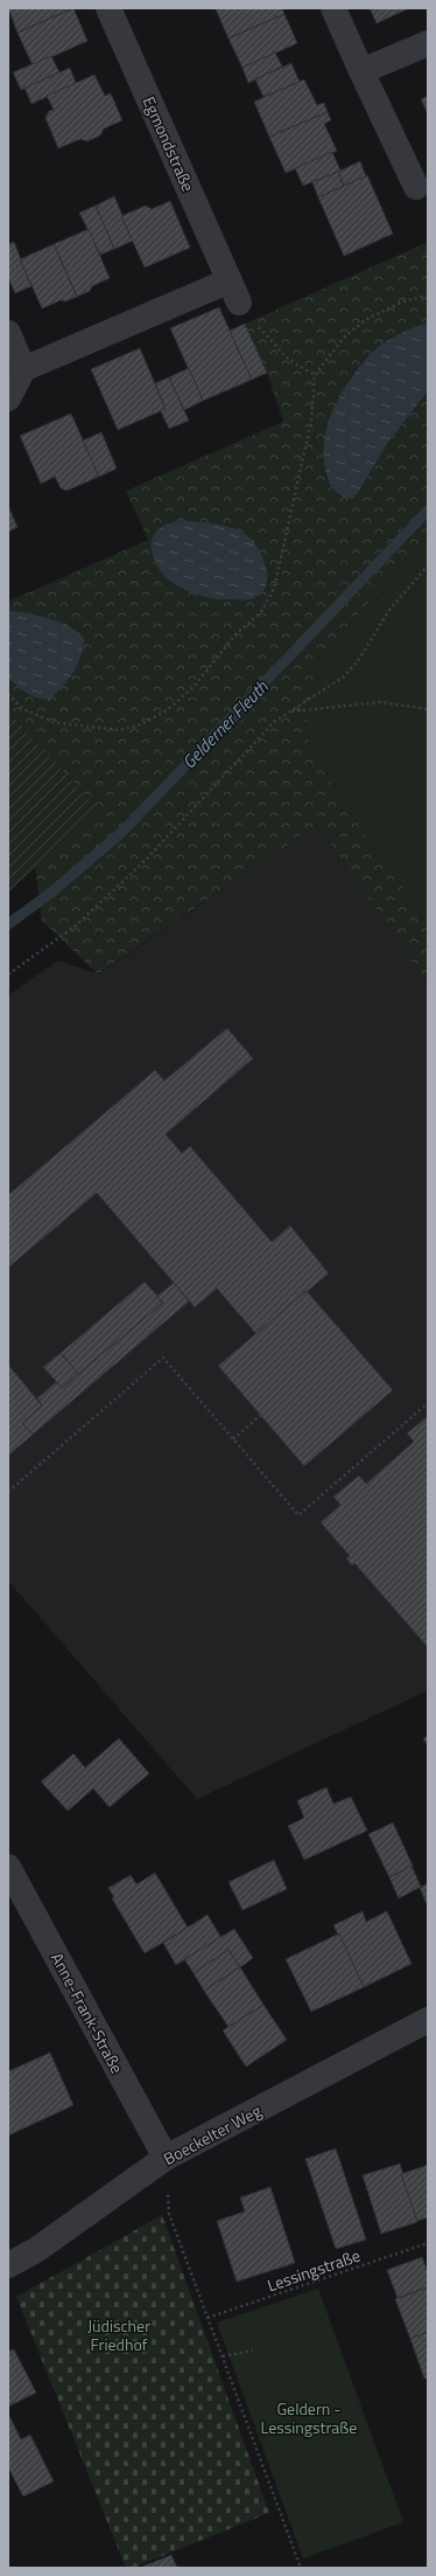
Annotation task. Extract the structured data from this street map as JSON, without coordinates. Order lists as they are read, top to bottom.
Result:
{
  "streets": {
    "street": ["Egmondstraße", "Anne-Frank-Straße", "Boeckelter Weg"],
    "path": ["Lessingstraße"]
  },
  "crossings": [
    ["Anne-Frank-Straße", "Boeckelter Weg"]
  ],
  "water": ["Gelderner Fleuth"],
  "parks": ["Jüdischer Friedhof", "Geldern - Lessingstraße"]
}
